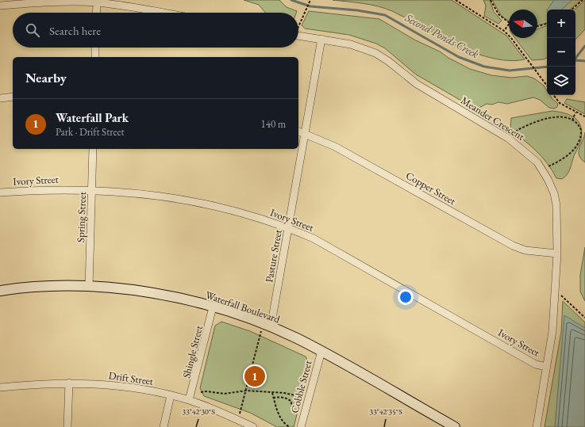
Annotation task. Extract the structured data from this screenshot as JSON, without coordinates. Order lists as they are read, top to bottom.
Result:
{
  "streets": {
    "street": [
      "Meander Crescent",
      "Ivory Street",
      "Copper Street",
      "Spring Street",
      "Pasture Street",
      "Waterfall Boulevard",
      "Shingle Street",
      "Drift Street",
      "Cobble Street"
    ]
  },
  "crossings": [
    ["Meander Crescent", "Ivory Street"],
    ["Meander Crescent", "Copper Street"],
    ["Meander Crescent", "Pasture Street"],
    ["Ivory Street", "Spring Street"],
    ["Ivory Street", "Pasture Street"],
    ["Copper Street", "Pasture Street"],
    ["Spring Street", "Waterfall Boulevard"],
    ["Pasture Street", "Waterfall Boulevard"],
    ["Waterfall Boulevard", "Shingle Street"],
    ["Waterfall Boulevard", "Cobble Street"],
    ["Shingle Street", "Drift Street"]
  ],
  "water": ["Second Ponds Creek"],
  "north": "left",
  "page": {
    "map_buttons": ["+", "−"],
    "search": "Search here",
    "heading": "Nearby",
    "list": [
      {
        "mark": "1",
        "name": "Waterfall Park",
        "note": "Park · Drift Street",
        "value": "140 m"
      }
    ],
    "pins": "1"
  },
  "coordinates": ["33°42'30\"S", "33°42'35\"S"]
}
